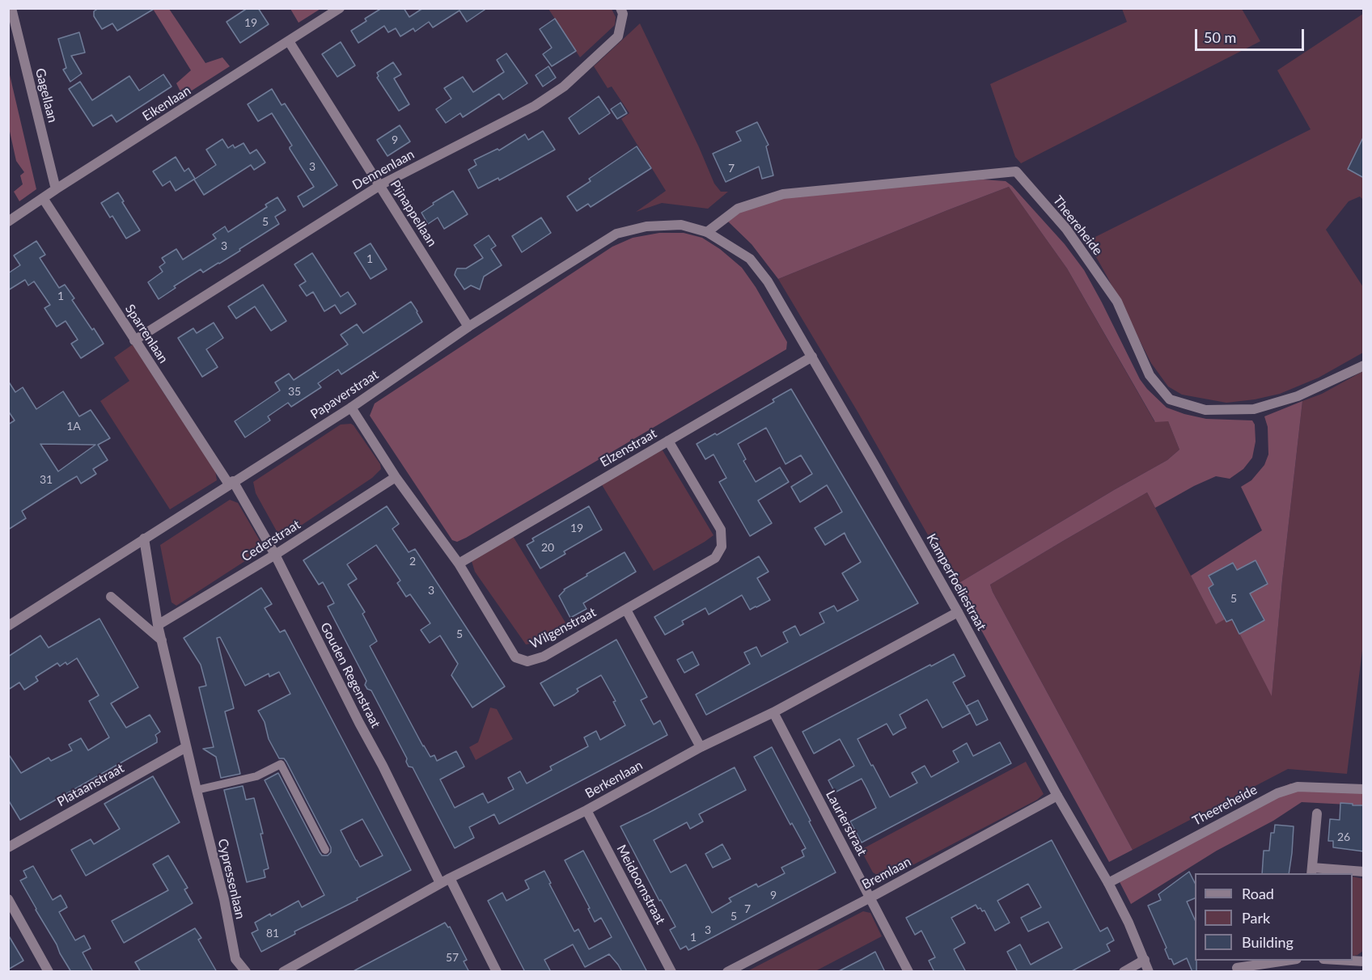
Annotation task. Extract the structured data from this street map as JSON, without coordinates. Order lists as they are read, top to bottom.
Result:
{
  "streets": {
    "street": [
      "Gagellaan",
      "Eikenlaan",
      "Dennenlaan",
      "Pijnappellaan",
      "Theereheide",
      "Sparrenlaan",
      "Papaverstraat",
      "Elzenstraat",
      "Cederstraat",
      "Kamperfoeliestraat",
      "Wilgenstraat",
      "Gouden Regenstraat",
      "Berkenlaan",
      "Plataanstraat",
      "Laurierstraat",
      "Bremlaan",
      "Cypressenlaan",
      "Meidoornstraat"
    ]
  },
  "crossings": [
    ["Gagellaan", "Eikenlaan"],
    ["Eikenlaan", "Pijnappellaan"],
    ["Eikenlaan", "Sparrenlaan"],
    ["Dennenlaan", "Pijnappellaan"],
    ["Dennenlaan", "Sparrenlaan"],
    ["Pijnappellaan", "Papaverstraat"],
    ["Theereheide", "Papaverstraat"],
    ["Theereheide", "Kamperfoeliestraat"],
    ["Sparrenlaan", "Papaverstraat"],
    ["Sparrenlaan", "Gouden Regenstraat"],
    ["Papaverstraat", "Kamperfoeliestraat"],
    ["Papaverstraat", "Wilgenstraat"],
    ["Papaverstraat", "Gouden Regenstraat"],
    ["Papaverstraat", "Cypressenlaan"],
    ["Elzenstraat", "Kamperfoeliestraat"],
    ["Elzenstraat", "Wilgenstraat"],
    ["Cederstraat", "Wilgenstraat"],
    ["Cederstraat", "Gouden Regenstraat"],
    ["Cederstraat", "Cypressenlaan"],
    ["Kamperfoeliestraat", "Berkenlaan"],
    ["Kamperfoeliestraat", "Bremlaan"],
    ["Gouden Regenstraat", "Berkenlaan"],
    ["Berkenlaan", "Laurierstraat"],
    ["Berkenlaan", "Meidoornstraat"],
    ["Plataanstraat", "Cypressenlaan"],
    ["Laurierstraat", "Bremlaan"]
  ],
  "house_numbers": [
    "19",
    "9",
    "3",
    "7",
    "5",
    "3",
    "1",
    "1",
    "35",
    "1A",
    "31",
    "19",
    "20",
    "2",
    "3",
    "5",
    "5",
    "26",
    "9",
    "7",
    "5",
    "3",
    "81",
    "1",
    "57"
  ],
  "legend": ["Road", "Park", "Building"],
  "scale_bar": "50 m"
}
